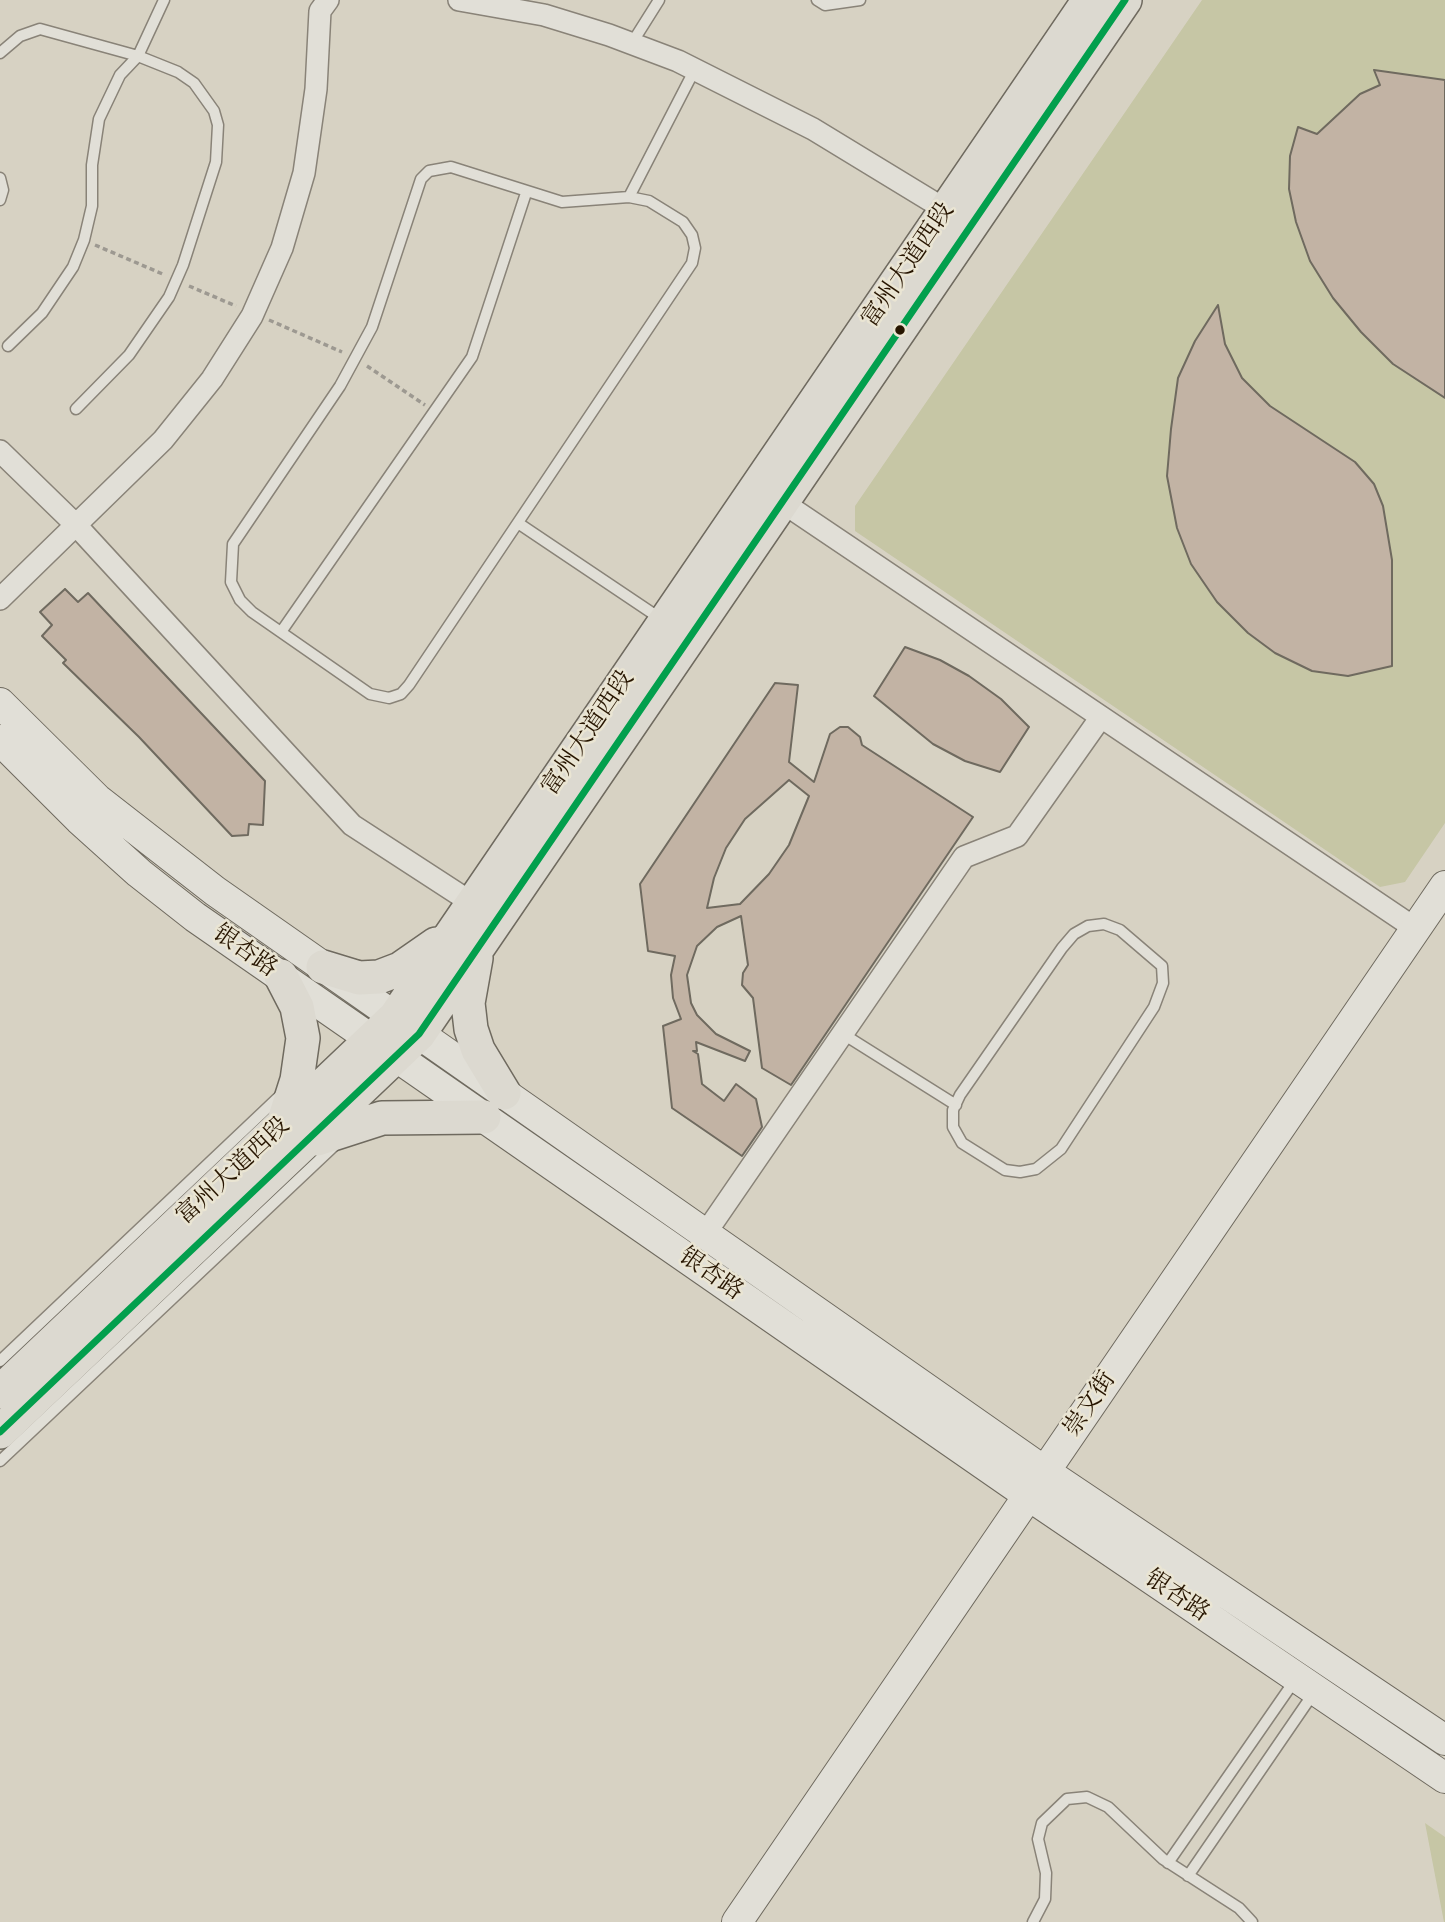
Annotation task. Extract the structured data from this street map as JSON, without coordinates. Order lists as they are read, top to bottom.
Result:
{
  "streets": {
    "main road": ["富州大道西段", "银杏路", "崇文街"]
  },
  "crossings": [
    ["富州大道西段", "银杏路"],
    ["银杏路", "崇文街"]
  ]
}
